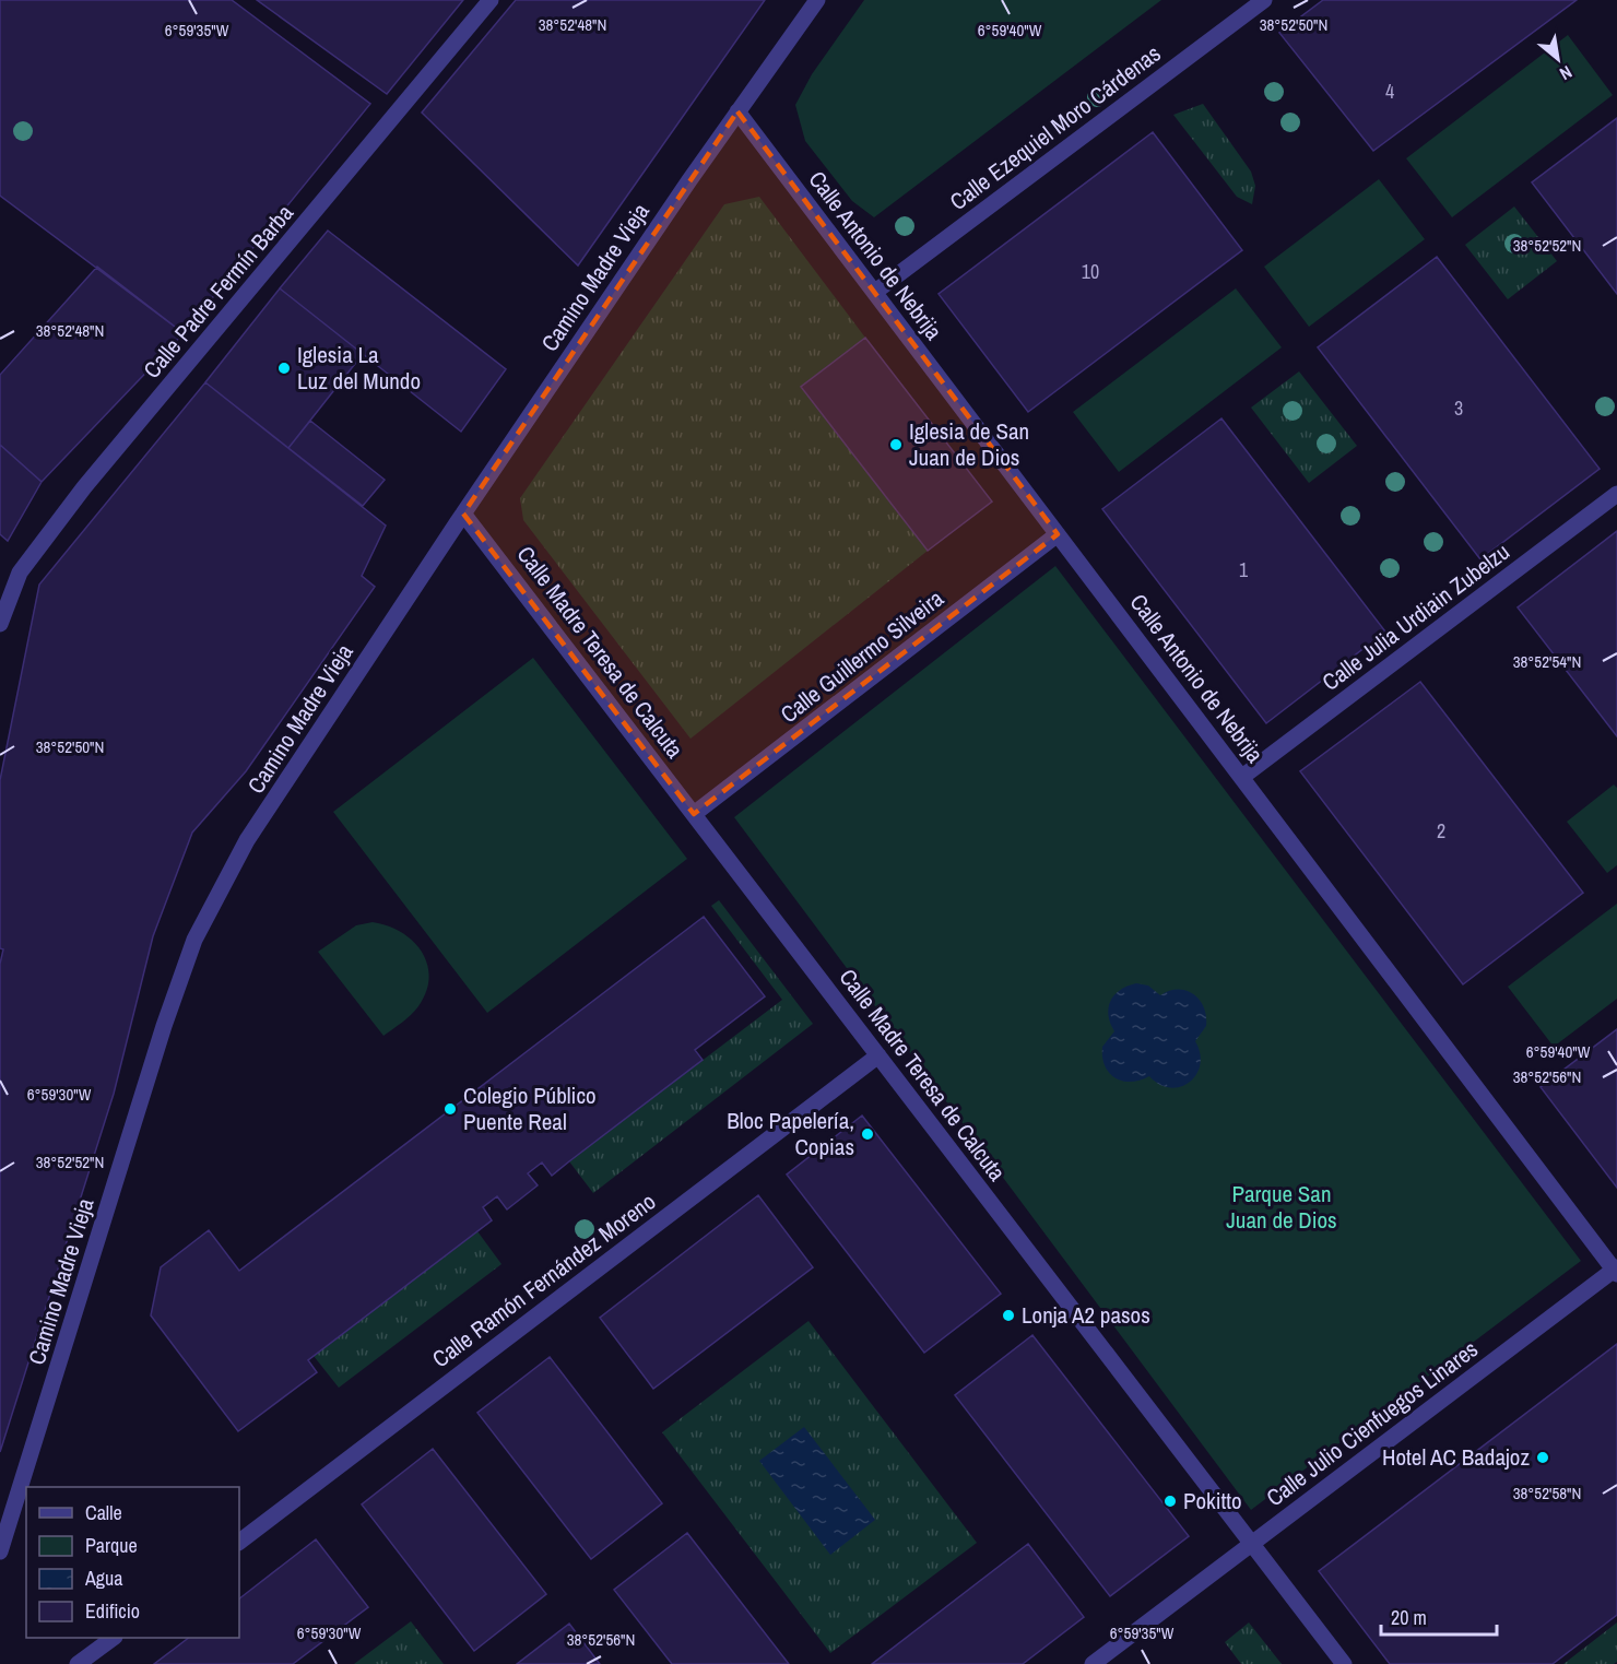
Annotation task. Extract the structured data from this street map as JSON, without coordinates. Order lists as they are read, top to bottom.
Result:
{
  "streets": {
    "street": [
      "Calle Ezequiel Moro Cárdenas",
      "Calle Antonio de Nebrija",
      "Camino Madre Vieja",
      "Calle Padre Fermín Barba",
      "Calle Julia Urdiain Zubelzu",
      "Calle Madre Teresa de Calcuta",
      "Calle Guillermo Silveira",
      "Calle Ramón Fernández Moreno",
      "Calle Julio Cienfuegos Linares"
    ]
  },
  "crossings": [
    ["Calle Ezequiel Moro Cárdenas", "Calle Antonio de Nebrija"],
    ["Calle Antonio de Nebrija", "Camino Madre Vieja"],
    ["Calle Antonio de Nebrija", "Calle Julia Urdiain Zubelzu"],
    ["Calle Antonio de Nebrija", "Calle Guillermo Silveira"],
    ["Calle Antonio de Nebrija", "Calle Julio Cienfuegos Linares"],
    ["Camino Madre Vieja", "Calle Madre Teresa de Calcuta"],
    ["Calle Madre Teresa de Calcuta", "Calle Guillermo Silveira"],
    ["Calle Madre Teresa de Calcuta", "Calle Ramón Fernández Moreno"],
    ["Calle Madre Teresa de Calcuta", "Calle Julio Cienfuegos Linares"]
  ],
  "parks": ["Parque San Juan de Dios"],
  "places": [
    "Iglesia La Luz del Mundo",
    "Iglesia de San Juan de Dios",
    "Colegio Público Puente Real",
    "Bloc Papelería, Copias",
    "Lonja A2 pasos",
    "Hotel AC Badajoz",
    "Pokitto"
  ],
  "house_numbers": [
    "4",
    "10",
    "3",
    "1",
    "2"
  ],
  "legend": [
    "Calle",
    "Parque",
    "Agua",
    "Edificio"
  ],
  "scale_bar": "20 m",
  "north": "bottom right",
  "coordinates": [
    "38°52'48\"N",
    "38°52'50\"N",
    "6°59'35\"W",
    "6°59'40\"W",
    "38°52'52\"N",
    "38°52'54\"N",
    "38°52'56\"N",
    "6°59'30\"W",
    "38°52'58\"N"
  ]
}
